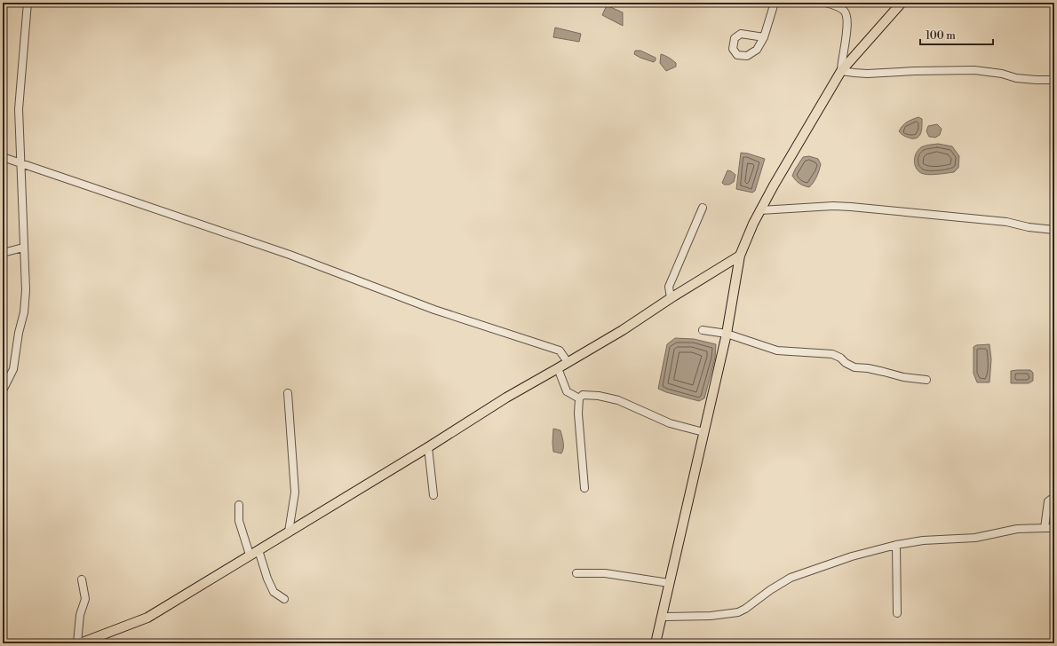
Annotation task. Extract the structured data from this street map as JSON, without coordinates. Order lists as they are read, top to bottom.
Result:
{
  "scale_bar": "100 m"
}
